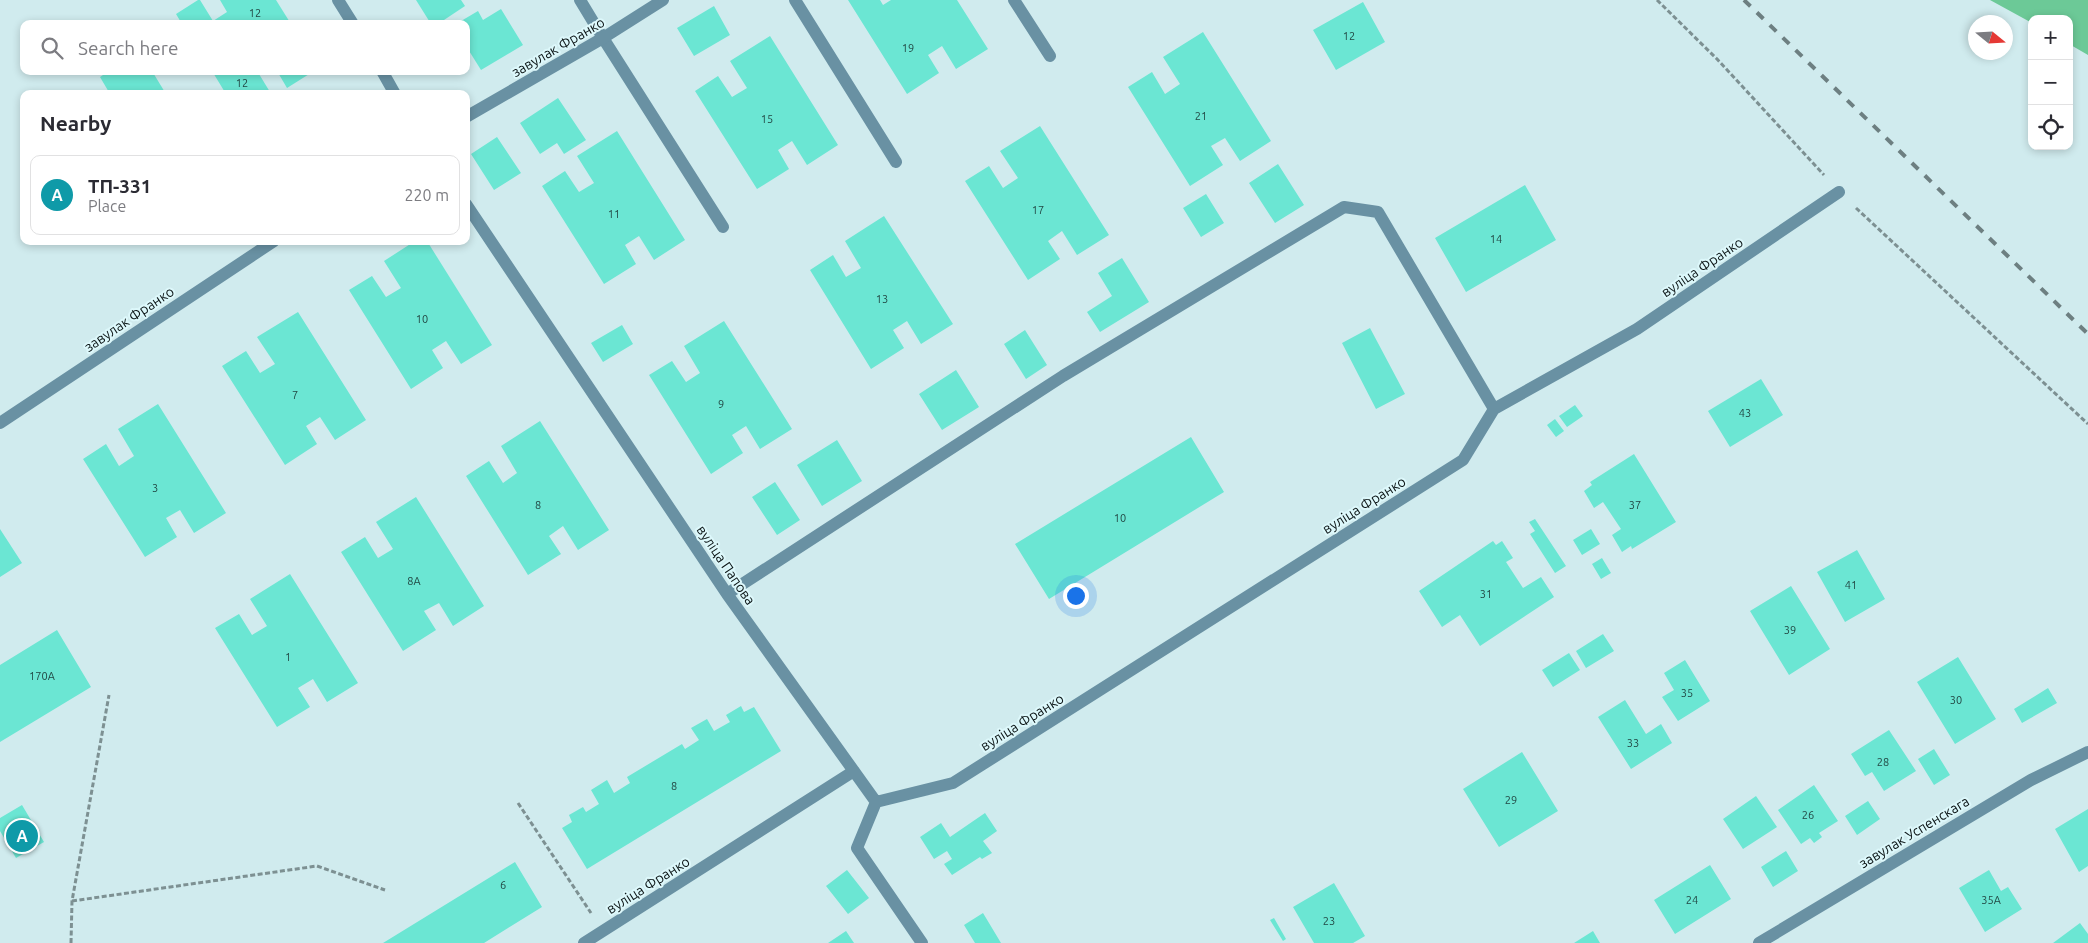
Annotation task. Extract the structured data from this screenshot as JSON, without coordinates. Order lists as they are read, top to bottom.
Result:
{
  "streets": {
    "street": [
      "завулак Франко",
      "вуліца Франко",
      "вуліца Папова",
      "завулак Успенскага"
    ]
  },
  "crossings": [
    ["вуліца Франко", "вуліца Папова"]
  ],
  "house_numbers": [
    "12",
    "12",
    "19",
    "12",
    "21",
    "15",
    "17",
    "11",
    "14",
    "13",
    "10",
    "7",
    "9",
    "43",
    "3",
    "8",
    "37",
    "10",
    "8А",
    "41",
    "31",
    "39",
    "1",
    "170А",
    "35",
    "30",
    "33",
    "28",
    "8",
    "29",
    "26",
    "6",
    "24",
    "35А",
    "23"
  ],
  "north": "right",
  "page": {
    "map_buttons": ["+", "−"],
    "search": "Search here",
    "heading": "Nearby",
    "list": [
      {
        "mark": "A",
        "name": "ТП-331",
        "note": "Place",
        "value": "220 m"
      }
    ],
    "pins": "A"
  }
}
